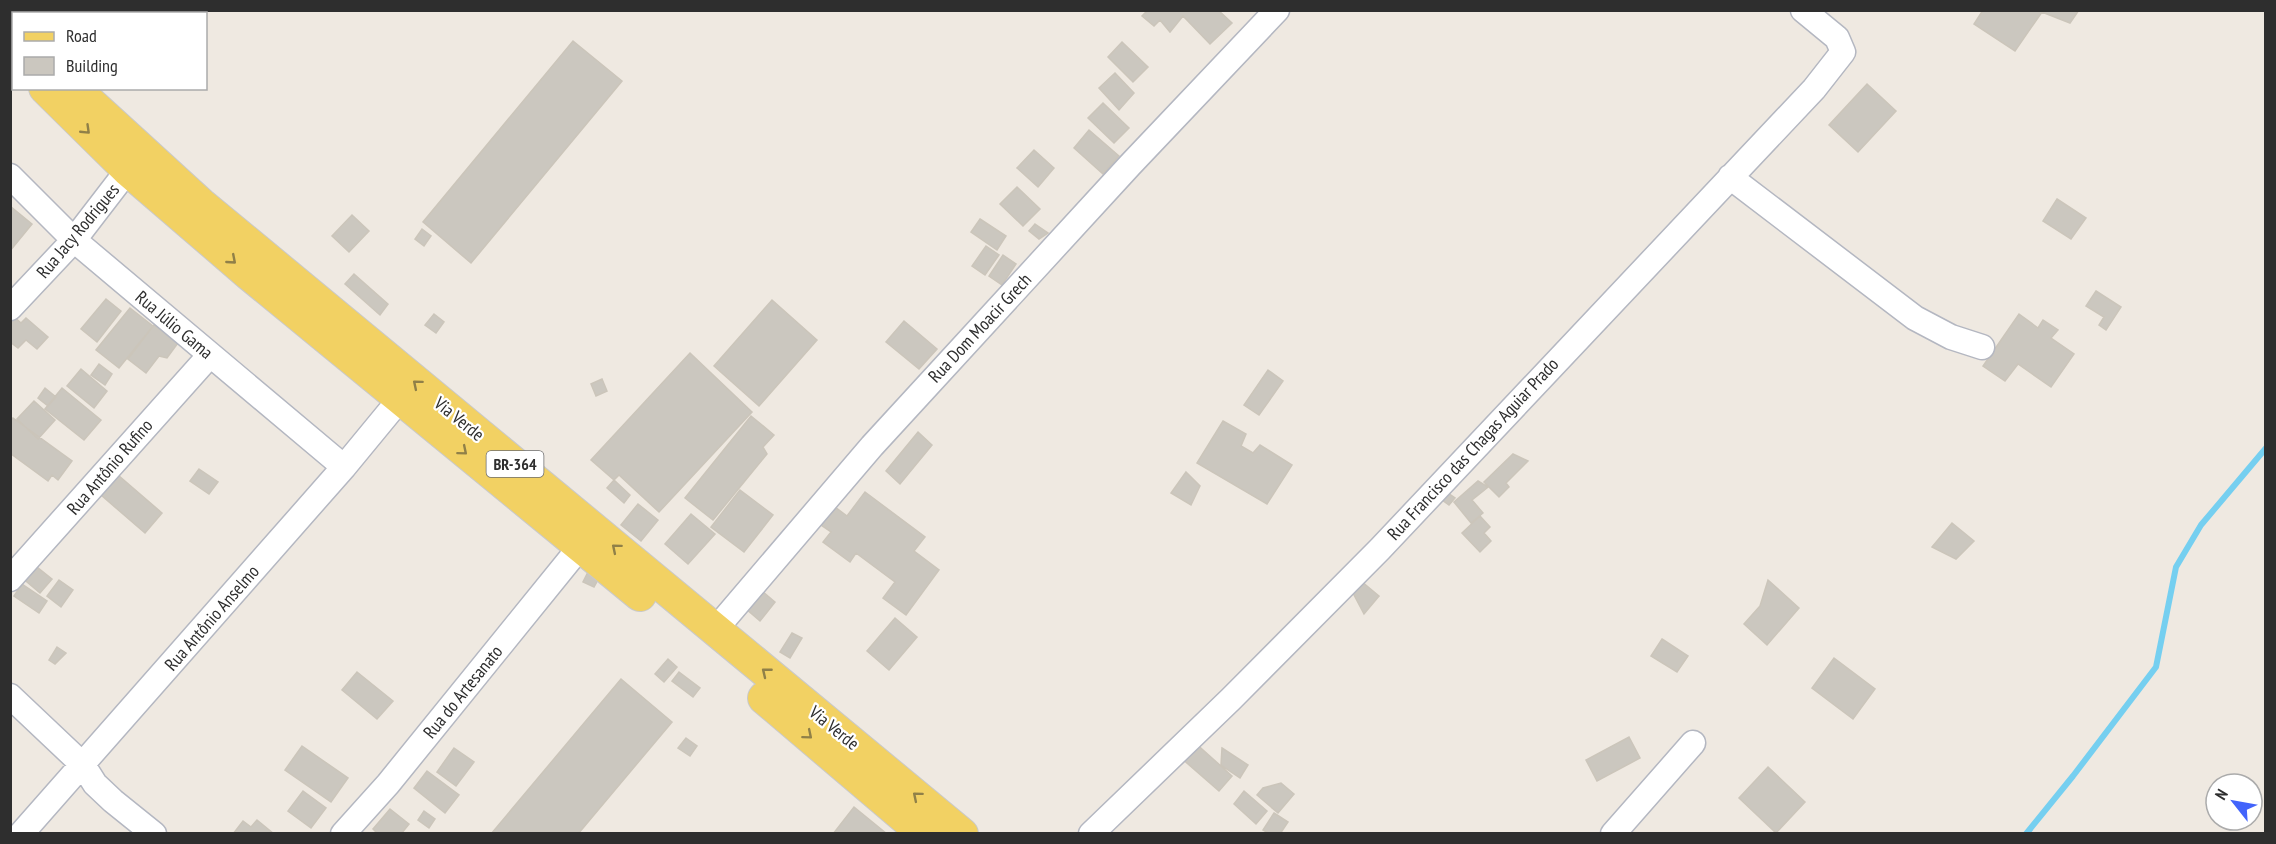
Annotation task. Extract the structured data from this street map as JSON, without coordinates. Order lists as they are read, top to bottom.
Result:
{
  "streets": {
    "main road": ["Via Verde", "BR-364"],
    "street": [
      "Rua Jacy Rodrigues",
      "Rua Júlio Gama",
      "Rua Dom Moacir Grech",
      "Rua Francisco das Chagas Aguiar Prado",
      "Rua Antônio Rufino",
      "Rua Antônio Anselmo",
      "Rua do Artesanato"
    ]
  },
  "crossings": [
    ["Rua Jacy Rodrigues", "Rua Júlio Gama"],
    ["Rua Jacy Rodrigues", "Via Verde"],
    ["Rua Júlio Gama", "Rua Antônio Rufino"],
    ["Rua Júlio Gama", "Rua Antônio Anselmo"],
    ["Rua Dom Moacir Grech", "Via Verde"],
    ["Via Verde", "Rua Antônio Anselmo"],
    ["Via Verde", "Rua do Artesanato"]
  ],
  "legend": ["Road", "Building"],
  "north": "top left"
}
